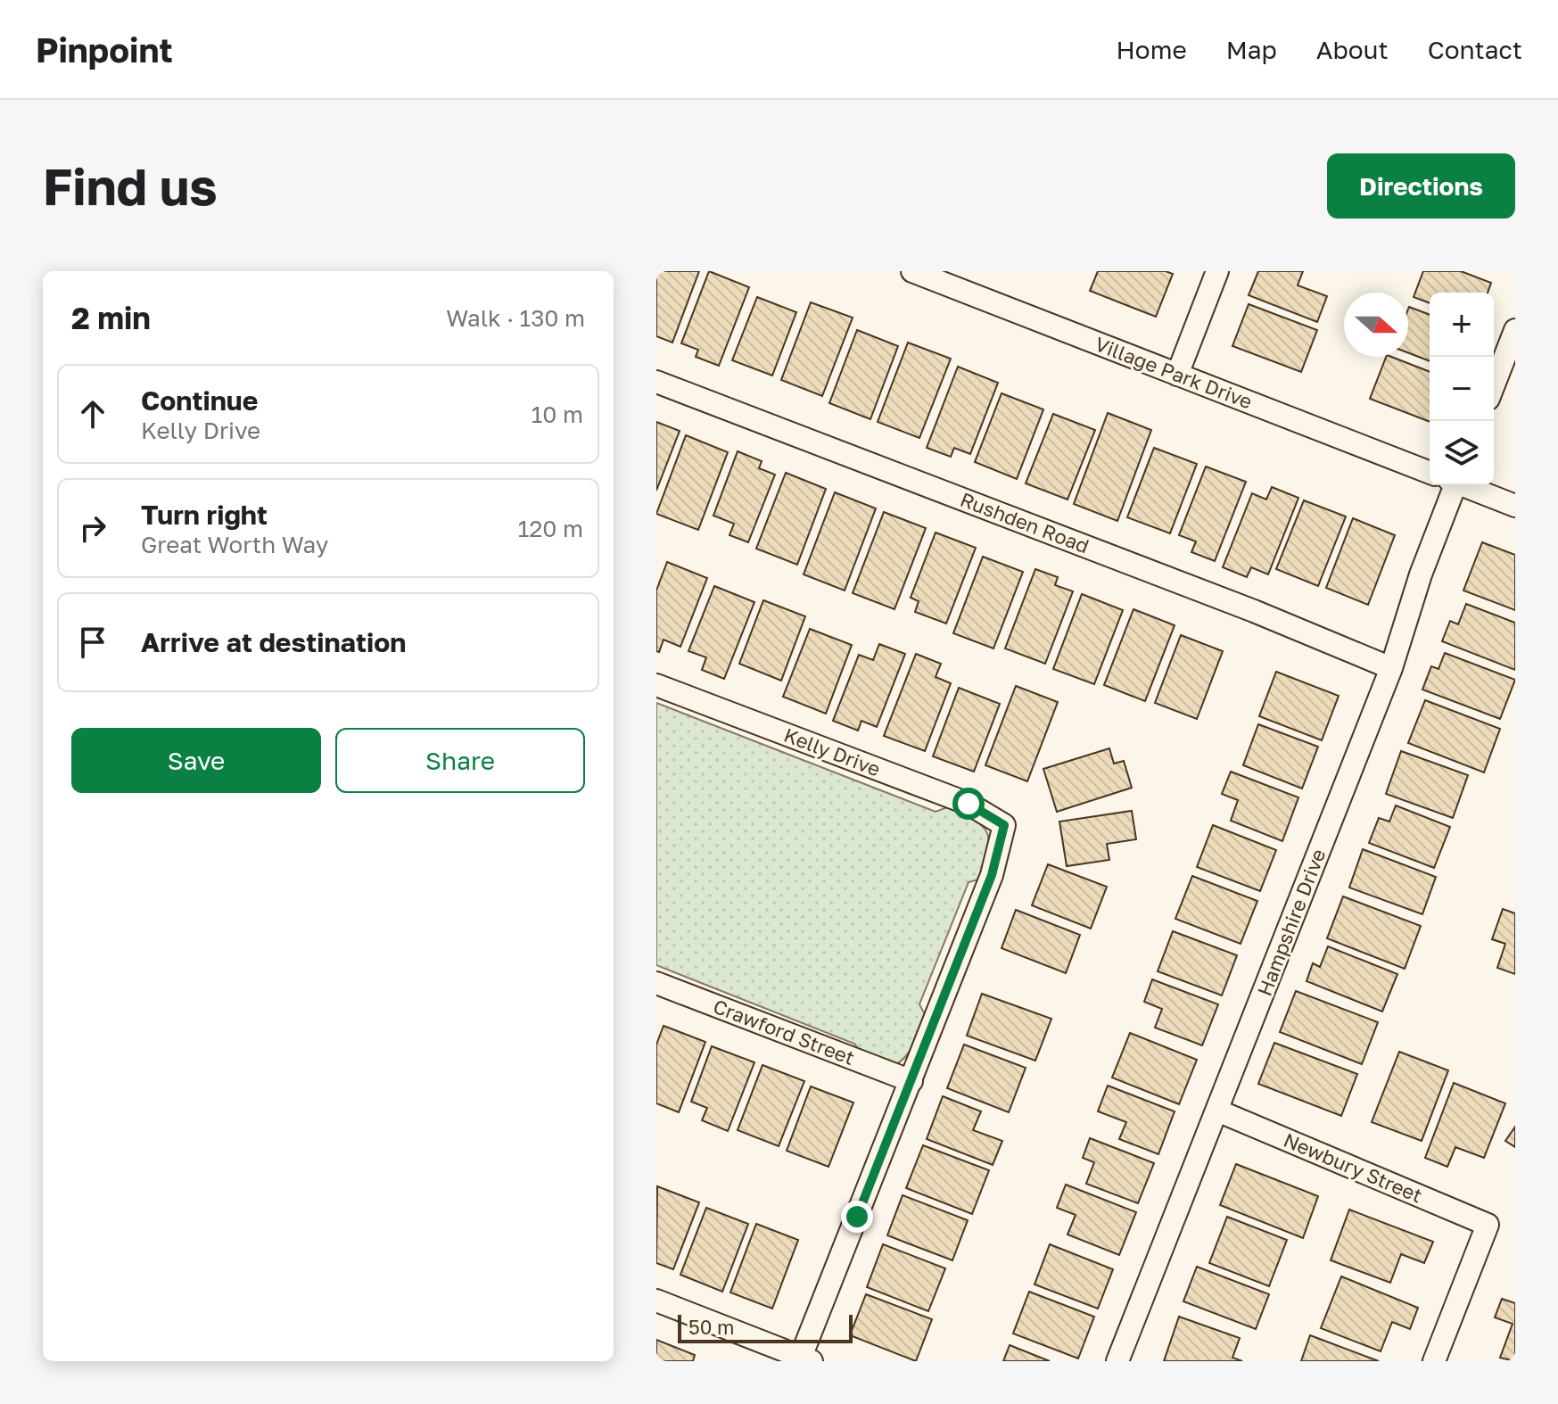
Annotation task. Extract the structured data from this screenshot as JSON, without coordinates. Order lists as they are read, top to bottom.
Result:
{
  "streets": {
    "street": [
      "Village Park Drive",
      "Rushden Road",
      "Kelly Drive",
      "Hampshire Drive",
      "Crawford Street",
      "Newbury Street"
    ]
  },
  "crossings": [
    ["Rushden Road", "Hampshire Drive"],
    ["Kelly Drive", "Crawford Street"],
    ["Hampshire Drive", "Newbury Street"]
  ],
  "scale_bar": "50 m",
  "north": "right",
  "page": {
    "header": "Pinpoint",
    "nav": [
      "Home",
      "Map",
      "About",
      "Contact"
    ],
    "buttons": [
      "Directions",
      ["Save", "Share"]
    ],
    "title": "Find us",
    "heading": ["2 min", "Walk · 130 m"],
    "map_buttons": ["+", "−"],
    "list": [
      ["Continue", "Kelly Drive", "10 m"],
      ["Turn right", "Great Worth Way", "120 m"],
      "Arrive at destination"
    ],
    "scale": "50 m"
  }
}
